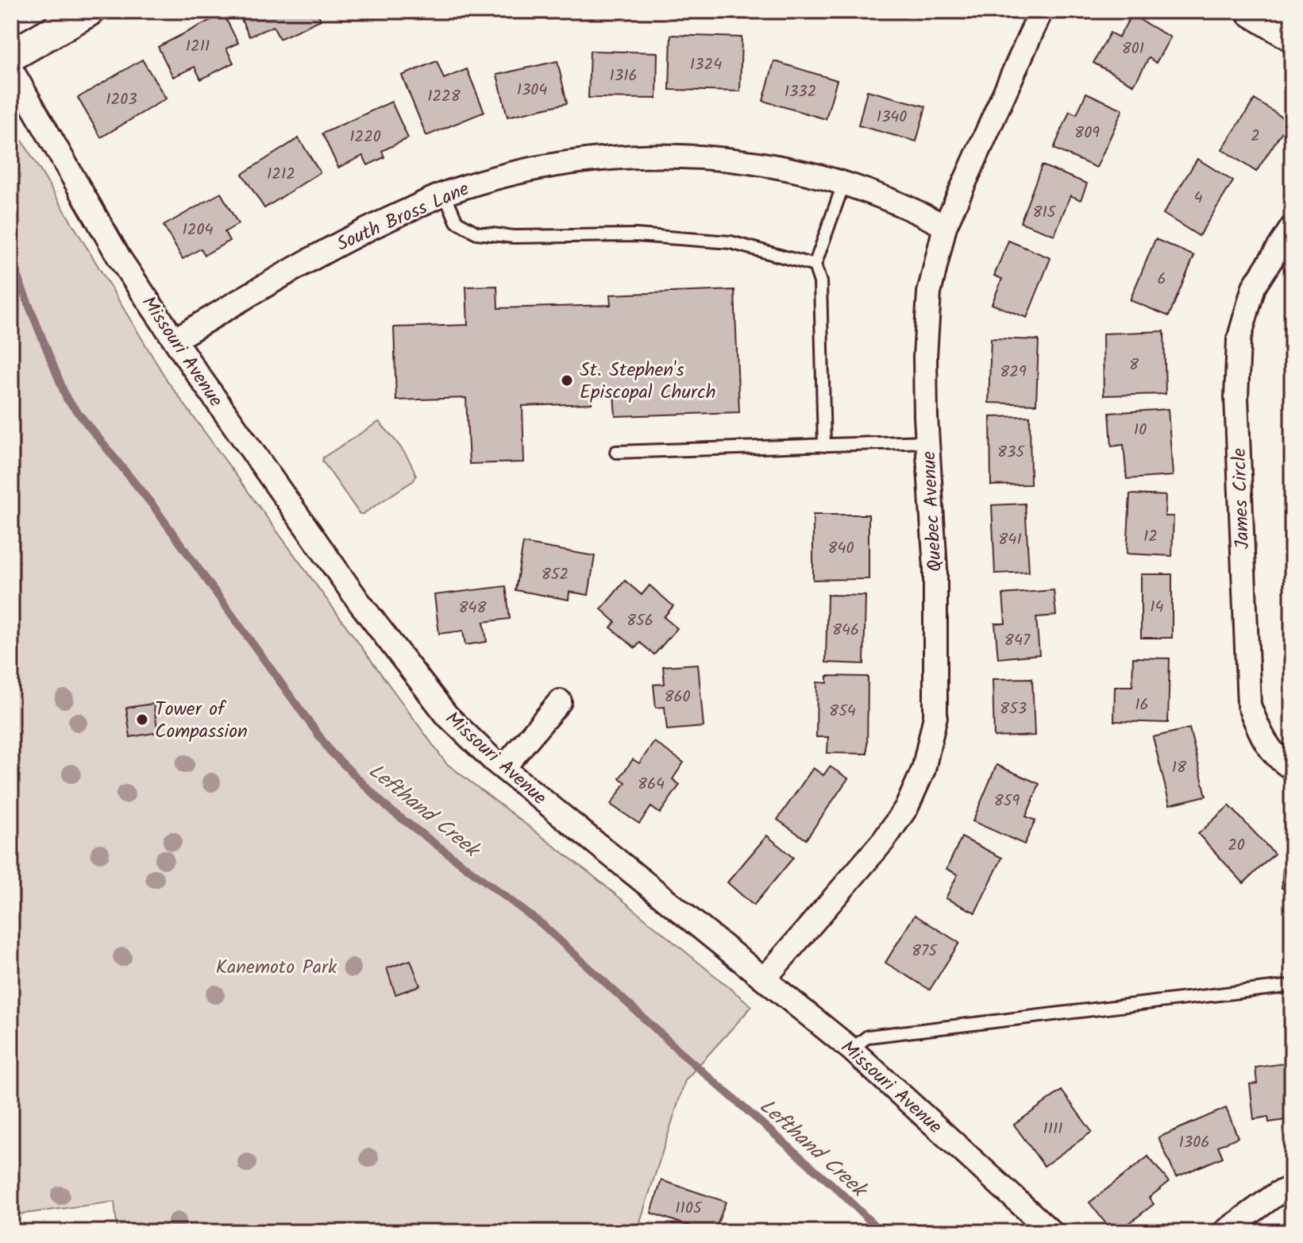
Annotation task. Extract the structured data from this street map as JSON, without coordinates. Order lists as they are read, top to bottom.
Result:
{
  "streets": {
    "street": [
      "South Bross Lane",
      "Missouri Avenue",
      "James Circle",
      "Quebec Avenue"
    ]
  },
  "crossings": [
    ["South Bross Lane", "Missouri Avenue"],
    ["South Bross Lane", "Quebec Avenue"],
    ["Missouri Avenue", "Quebec Avenue"]
  ],
  "water": ["Lefthand Creek"],
  "parks": ["Kanemoto Park"],
  "places": ["St. Stephen's Episcopal Church", "Tower of Compassion"],
  "house_numbers": [
    "1211",
    "801",
    "1324",
    "1316",
    "1304",
    "1332",
    "1228",
    "1203",
    "1340",
    "809",
    "2",
    "1220",
    "1212",
    "4",
    "815",
    "1204",
    "6",
    "8",
    "829",
    "10",
    "835",
    "12",
    "841",
    "840",
    "852",
    "14",
    "848",
    "856",
    "846",
    "847",
    "860",
    "16",
    "853",
    "854",
    "18",
    "864",
    "859",
    "20",
    "875",
    "1111",
    "1306",
    "1105"
  ]
}
